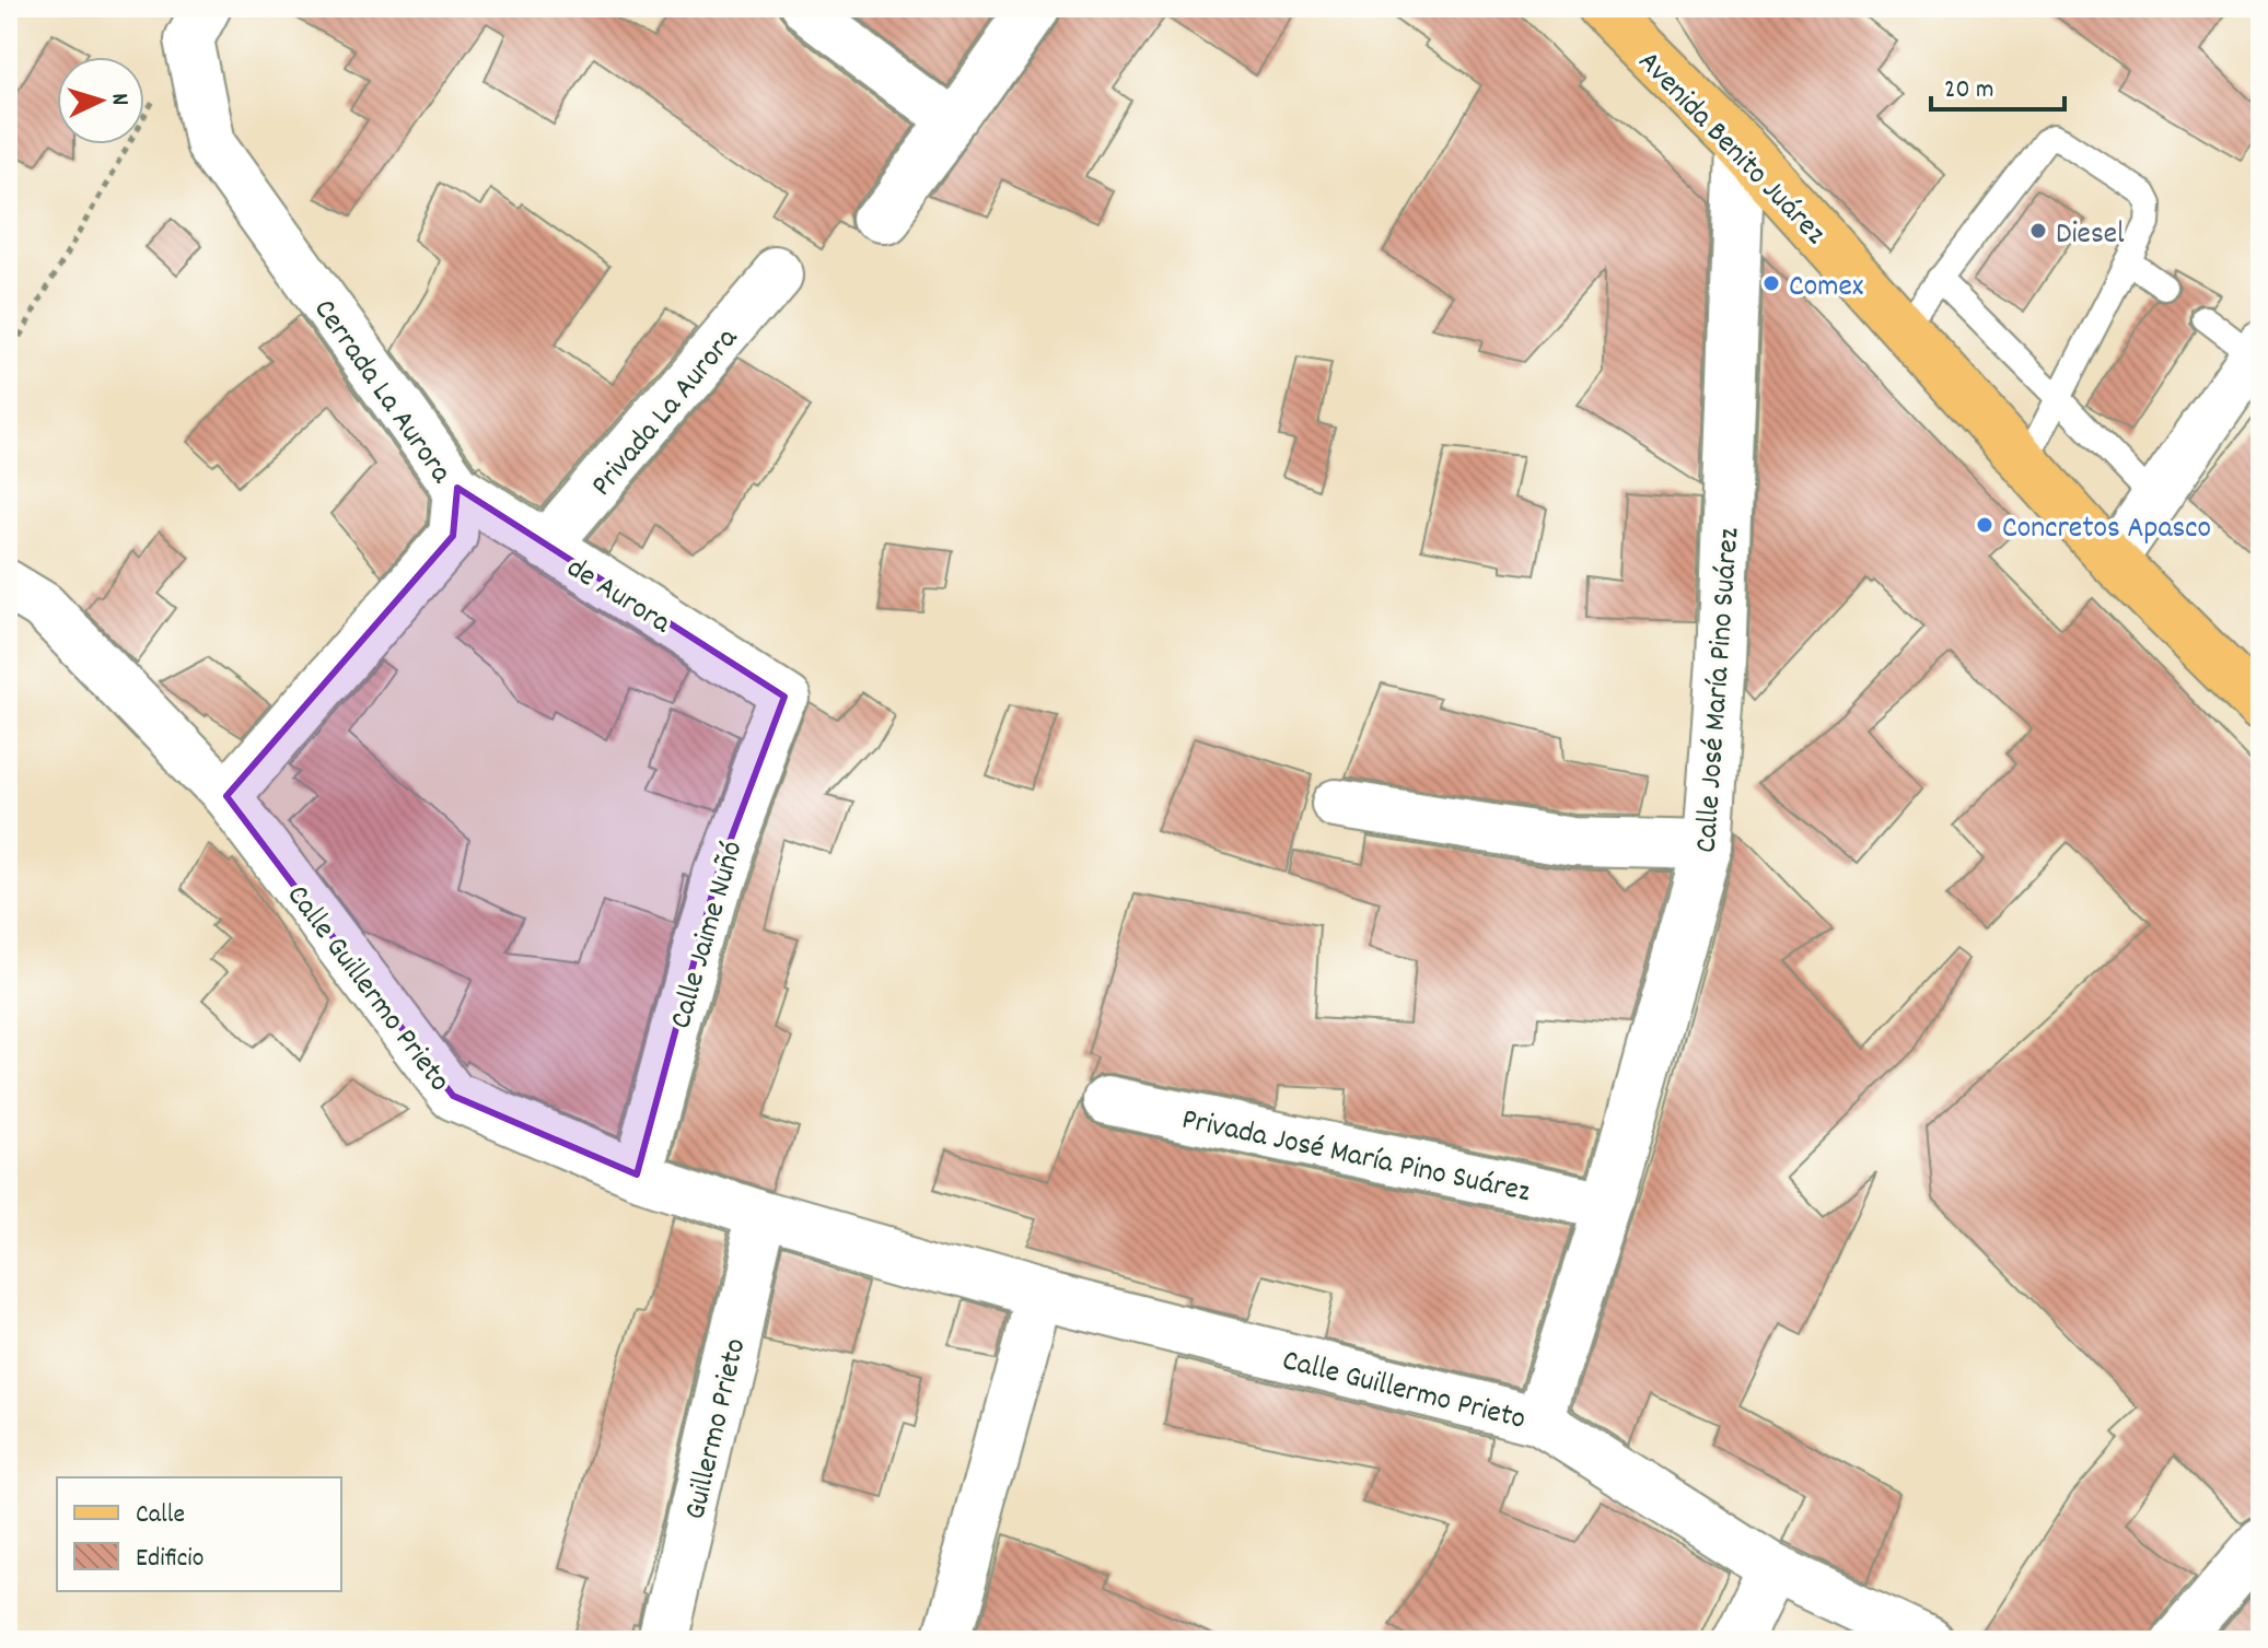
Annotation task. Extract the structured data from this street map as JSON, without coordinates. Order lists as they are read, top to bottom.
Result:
{
  "streets": {
    "main road": ["Avenida Benito Juárez"],
    "street": [
      "Cerrada La Aurora",
      "Privada La Aurora",
      "de Aurora",
      "Calle José María Pino Suárez",
      "Calle Jaime Nuñó",
      "Calle Guillermo Prieto",
      "Privada José María Pino Suárez",
      "Guillermo Prieto"
    ]
  },
  "crossings": [
    ["Avenida Benito Juárez", "Calle José María Pino Suárez"],
    ["Cerrada La Aurora", "de Aurora"],
    ["Cerrada La Aurora", "Calle Guillermo Prieto"],
    ["Privada La Aurora", "de Aurora"],
    ["de Aurora", "Calle Jaime Nuñó"],
    ["Calle José María Pino Suárez", "Calle Guillermo Prieto"],
    ["Calle José María Pino Suárez", "Privada José María Pino Suárez"],
    ["Calle Jaime Nuñó", "Calle Guillermo Prieto"],
    ["Calle Guillermo Prieto", "Guillermo Prieto"]
  ],
  "places": ["Diesel", "Comex", "Concretos Apasco"],
  "legend": ["Calle", "Edificio"],
  "scale_bar": "20 m",
  "north": "right"
}
